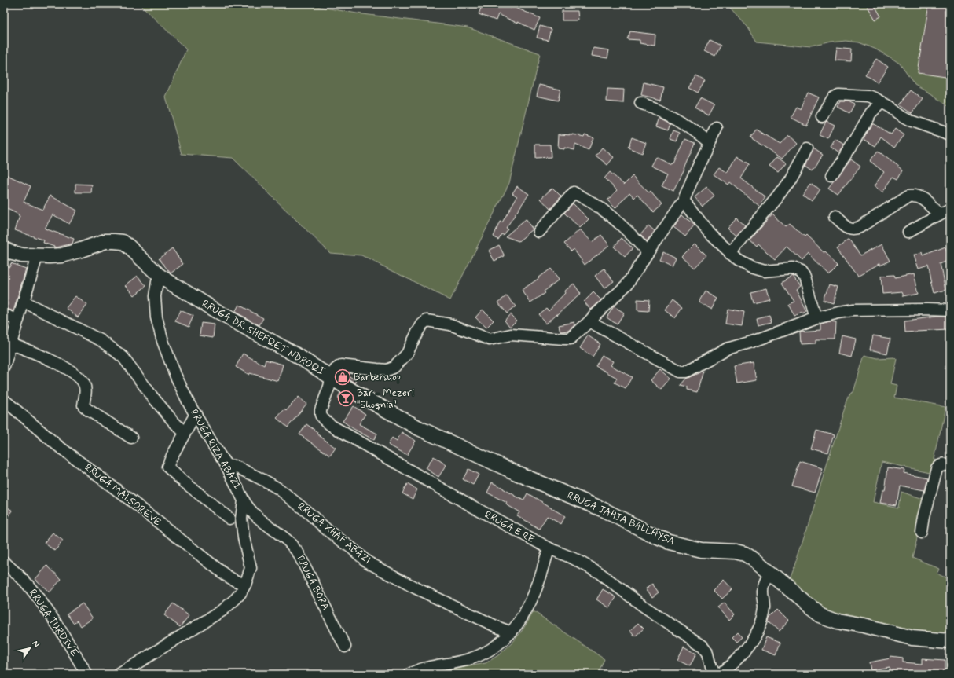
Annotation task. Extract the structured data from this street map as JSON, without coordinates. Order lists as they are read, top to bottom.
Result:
{
  "streets": {
    "main road": ["RRUGA DR. SHEFQET NDROQI", "RRUGA JAHJA BALLHYSA"],
    "street": [
      "RRUGA RIZA ABAZI",
      "RRUGA MALSOREVE",
      "RRUGA E RE",
      "RRUGA XHAF ABAZI",
      "RRUGA BORA",
      "RRUGA TURDIVE"
    ]
  },
  "crossings": [
    ["RRUGA DR. SHEFQET NDROQI", "RRUGA RIZA ABAZI"],
    ["RRUGA DR. SHEFQET NDROQI", "RRUGA JAHJA BALLHYSA"],
    ["RRUGA DR. SHEFQET NDROQI", "RRUGA E RE"],
    ["RRUGA RIZA ABAZI", "RRUGA MALSOREVE"],
    ["RRUGA RIZA ABAZI", "RRUGA XHAF ABAZI"],
    ["RRUGA RIZA ABAZI", "RRUGA BORA"],
    ["RRUGA JAHJA BALLHYSA", "RRUGA E RE"]
  ],
  "places": {
    "shop": ["Barbershop"],
    "bar": ["Bar - Mezeri \"Shoqnia\""]
  },
  "north": "top right"
}
